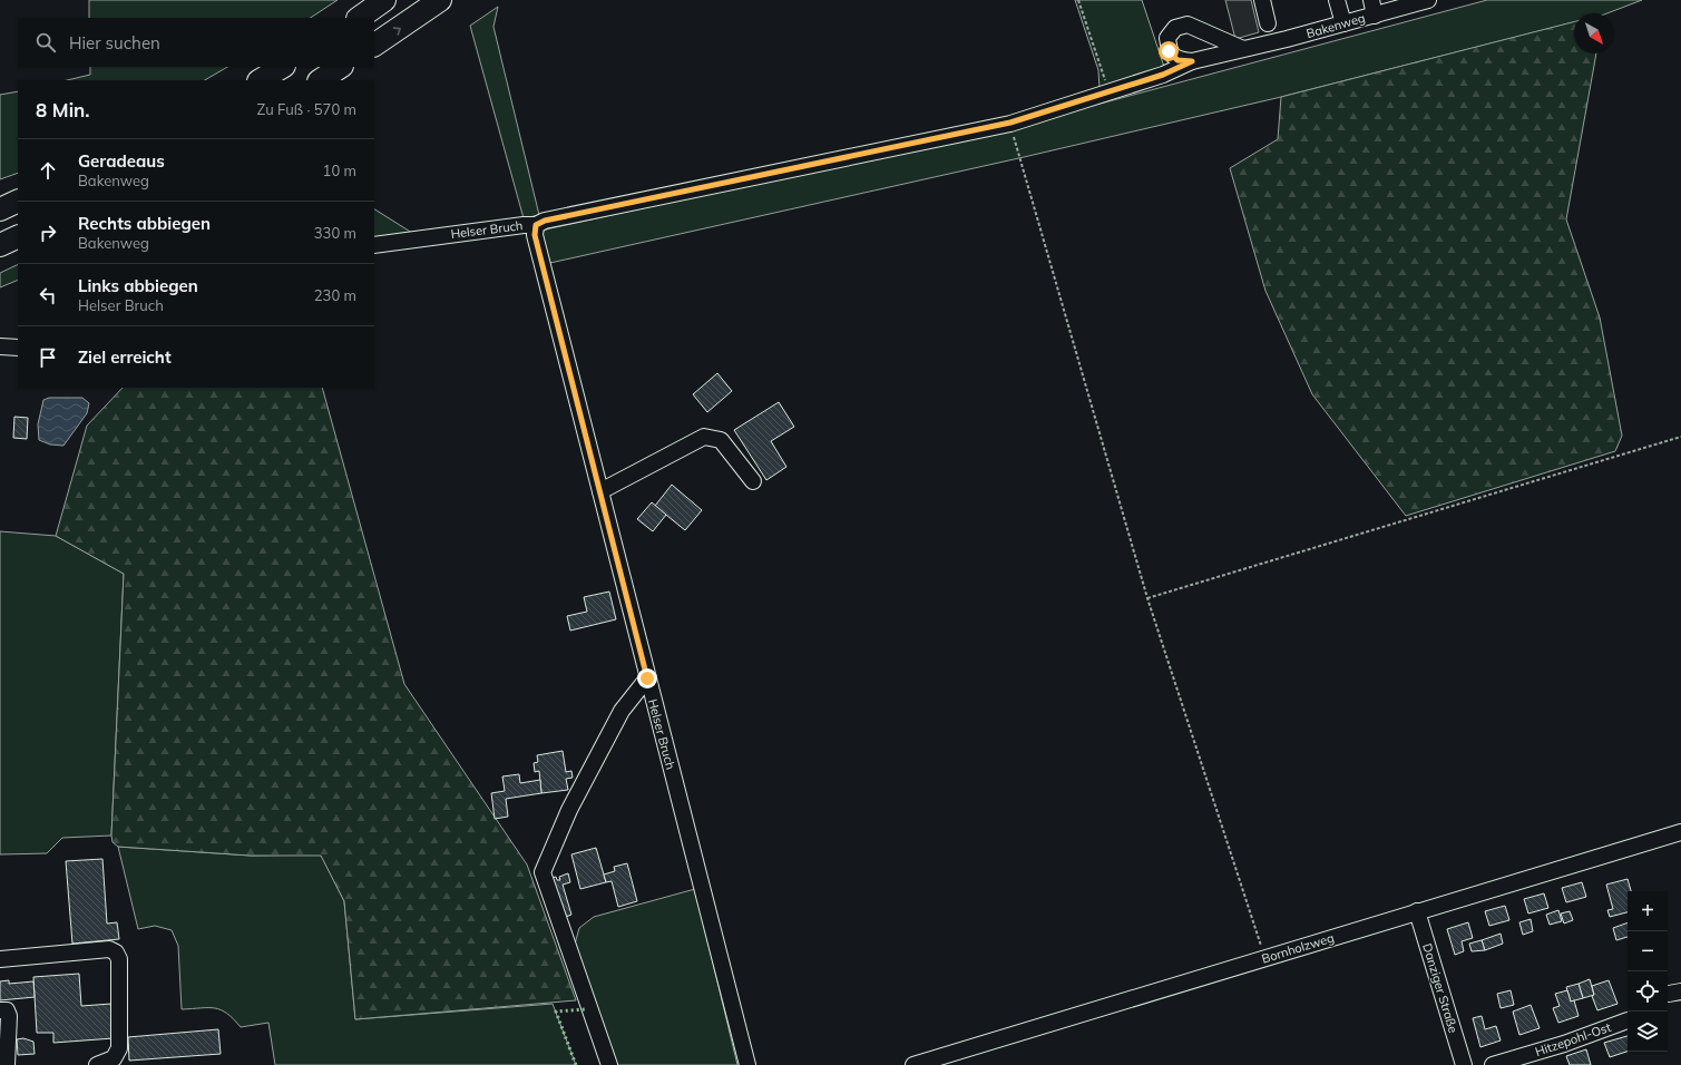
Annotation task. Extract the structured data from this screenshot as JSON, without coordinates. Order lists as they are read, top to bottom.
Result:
{
  "streets": {
    "street": [
      "Bakenweg",
      "Helser Bruch",
      "Bornholzweg",
      "Danziger Straße",
      "Hitzepohl-Ost"
    ]
  },
  "crossings": [
    ["Bakenweg", "Helser Bruch"],
    ["Bornholzweg", "Danziger Straße"]
  ],
  "north": "bottom right",
  "page": {
    "search": "Hier suchen",
    "heading": ["8 Min.", "Zu Fuß · 570 m"],
    "list": [
      ["Geradeaus", "Bakenweg", "10 m"],
      ["Rechts abbiegen", "Bakenweg", "330 m"],
      ["Links abbiegen", "Helser Bruch", "230 m"],
      "Ziel erreicht"
    ],
    "map_buttons": ["+", "−"]
  }
}
